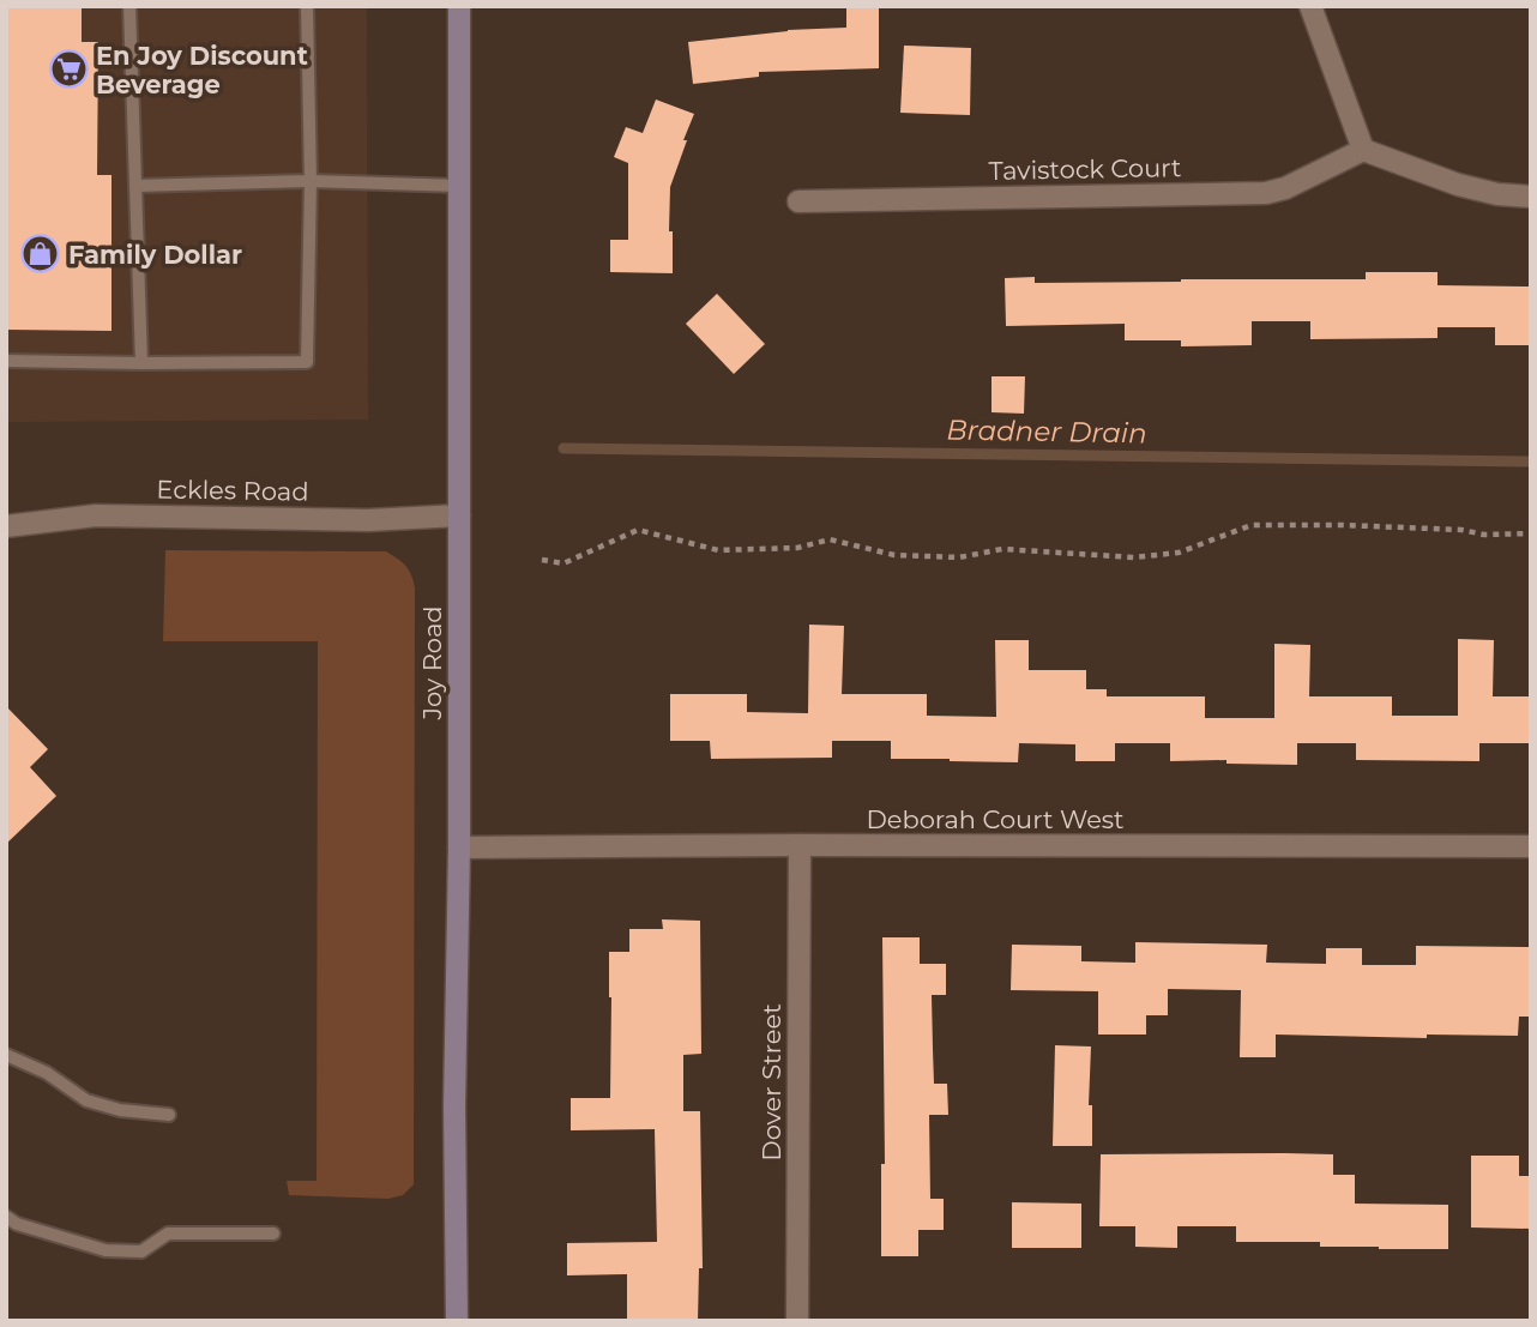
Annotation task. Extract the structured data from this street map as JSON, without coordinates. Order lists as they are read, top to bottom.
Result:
{
  "streets": {
    "street": [
      "Tavistock Court",
      "Eckles Road",
      "Joy Road",
      "Deborah Court West",
      "Dover Street"
    ]
  },
  "crossings": [
    ["Eckles Road", "Joy Road"],
    ["Joy Road", "Deborah Court West"],
    ["Deborah Court West", "Dover Street"]
  ],
  "water": ["Bradner Drain"],
  "places": {
    "supermarket": ["En Joy Discount Beverage"],
    "shop": ["Family Dollar"]
  }
}
